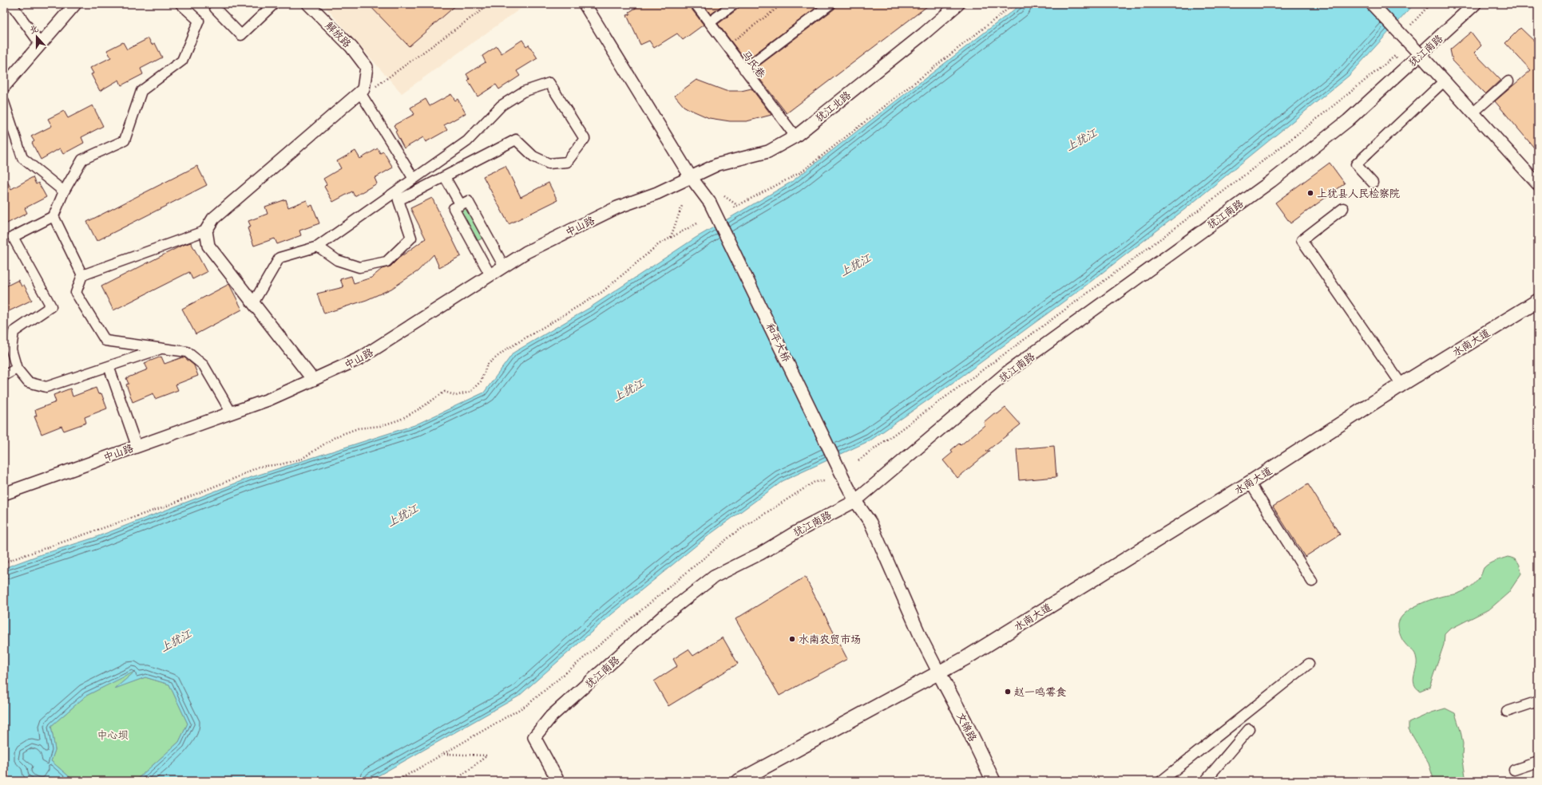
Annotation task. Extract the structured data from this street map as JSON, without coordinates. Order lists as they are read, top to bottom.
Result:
{
  "streets": {
    "main road": ["水南大道", "文锦路"],
    "street": [
      "解放路",
      "犹江南路",
      "马氏巷",
      "犹江北路",
      "中山路",
      "和平大桥"
    ]
  },
  "crossings": [
    ["犹江南路", "和平大桥"],
    ["马氏巷", "犹江北路"],
    ["犹江北路", "中山路"],
    ["犹江北路", "和平大桥"],
    ["中山路", "和平大桥"],
    ["和平大桥", "水南大道"],
    ["和平大桥", "文锦路"],
    ["水南大道", "文锦路"]
  ],
  "water": ["上犹江"],
  "parks": ["中心坝"],
  "places": ["上犹县人民检察院", "水南农贸市场", "赵一鸣零食"],
  "north": "top"
}
